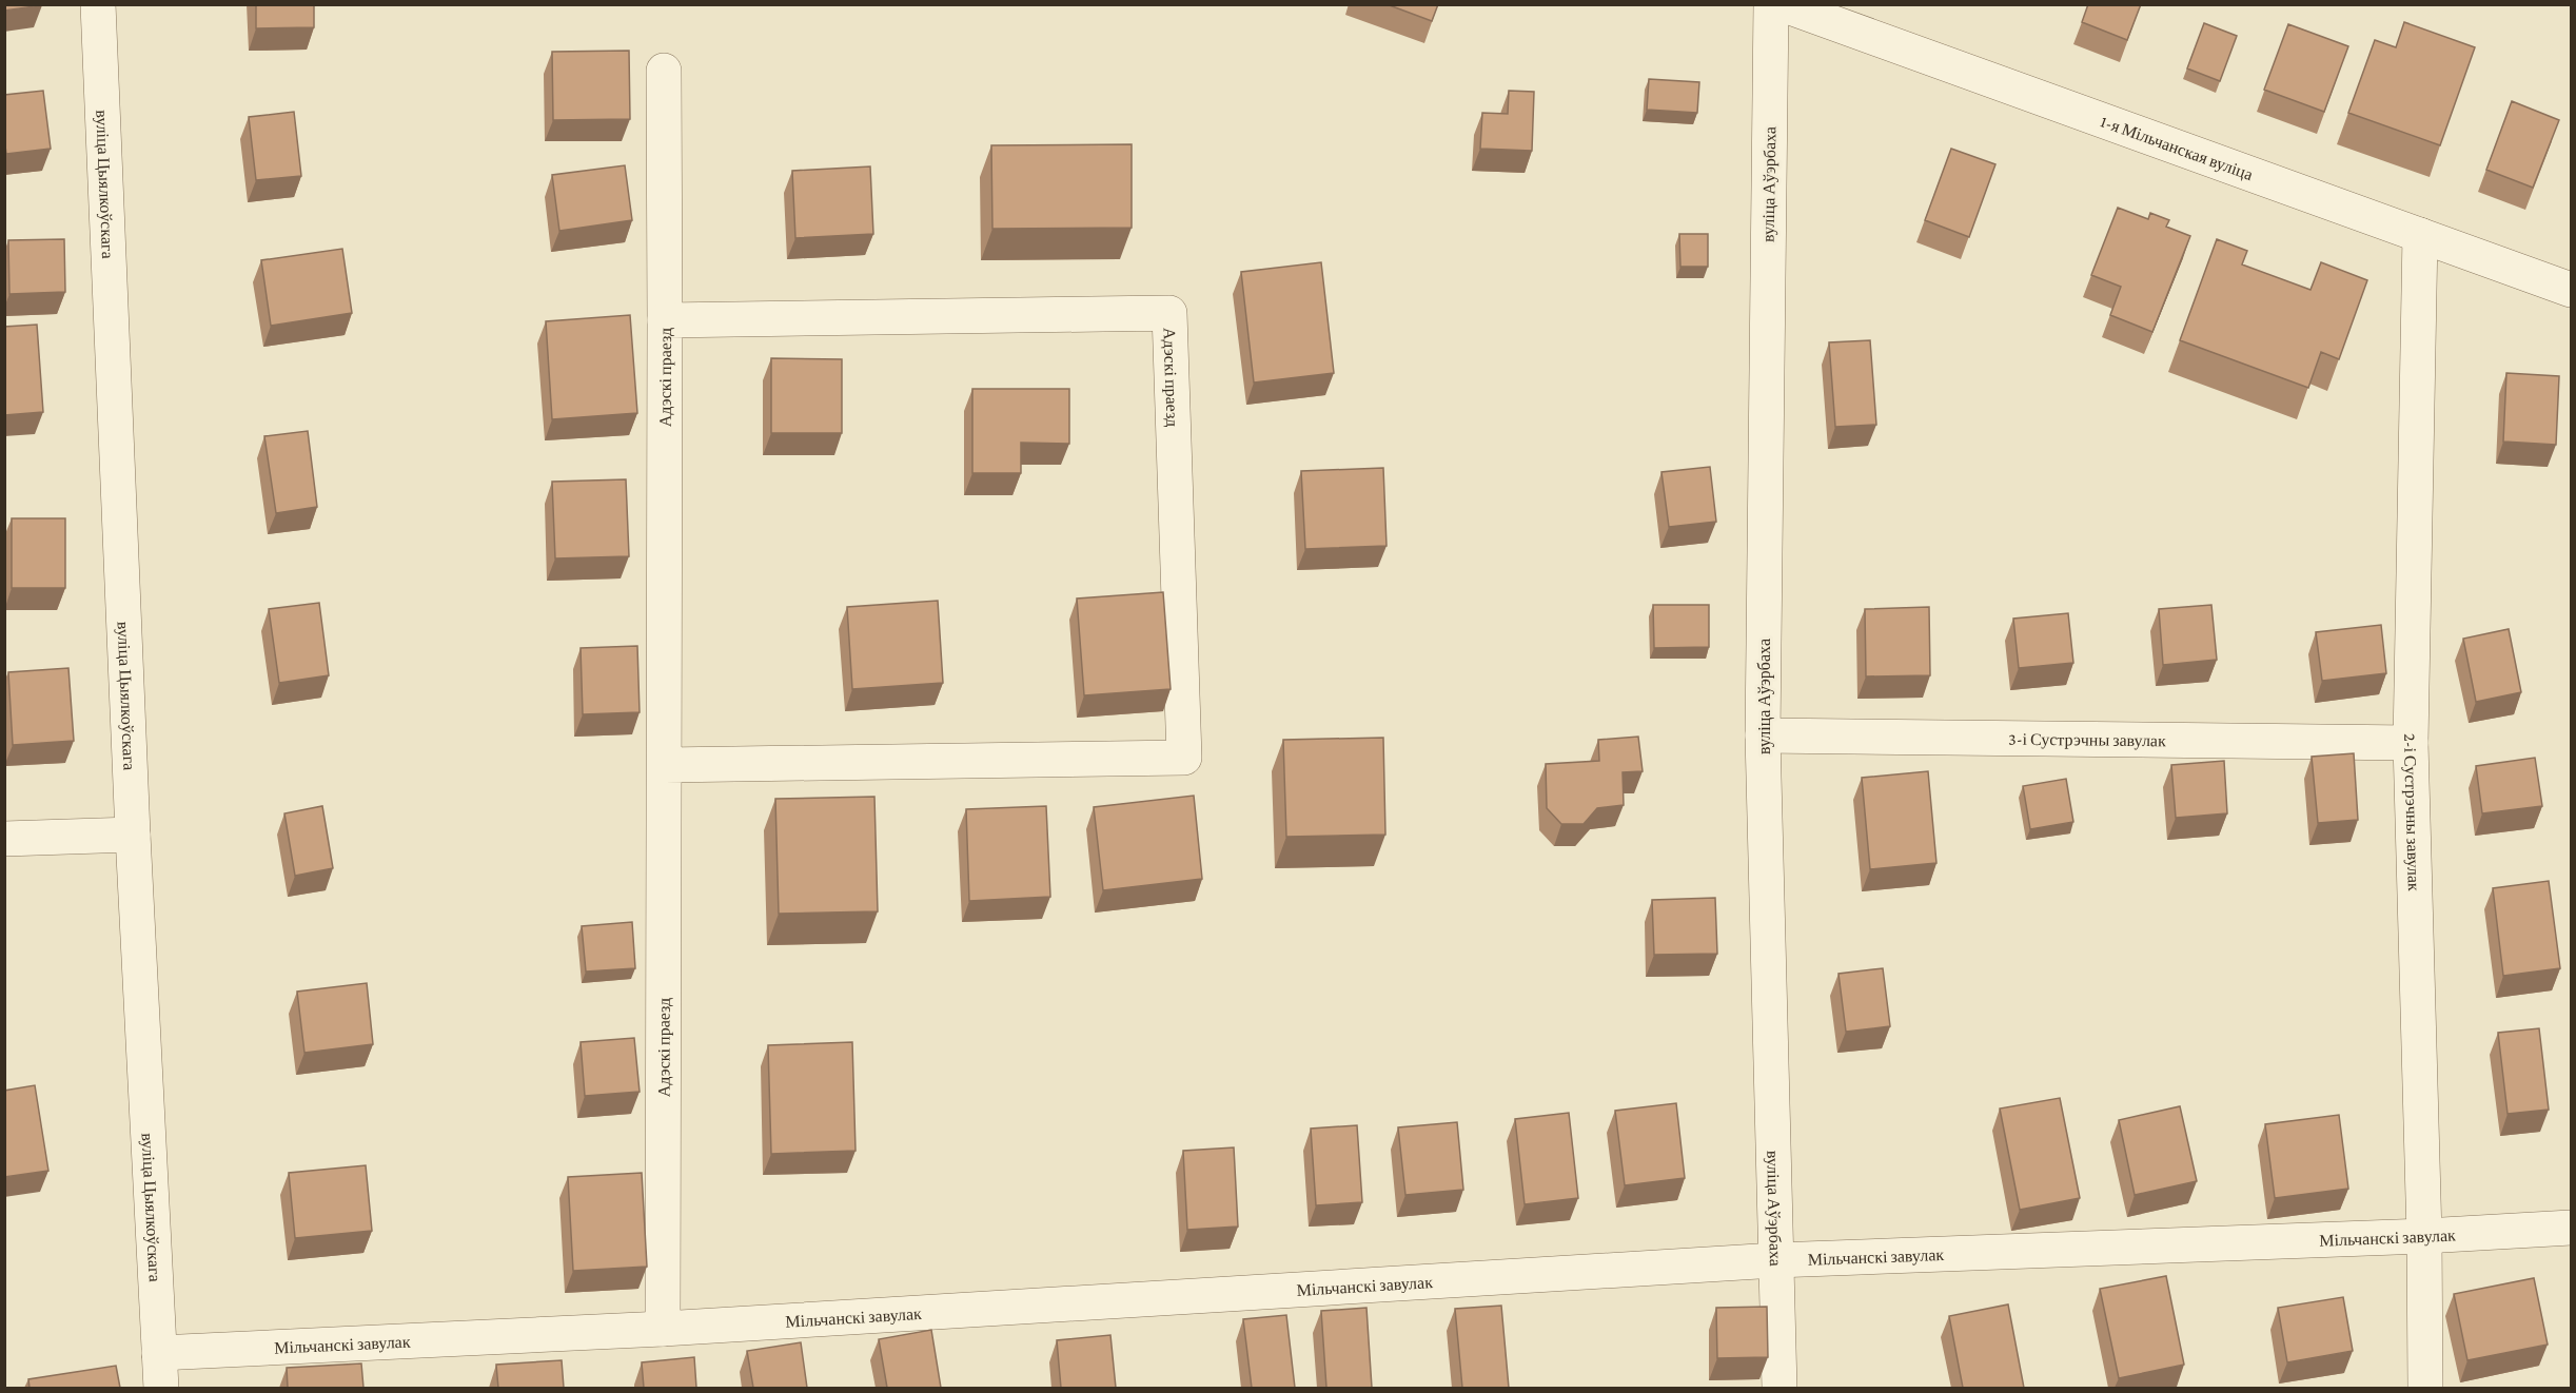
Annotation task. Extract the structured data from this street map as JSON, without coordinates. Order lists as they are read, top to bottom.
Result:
{
  "streets": {
    "street": [
      "1-я Мільчанская вуліца",
      "вуліца Аўэрбаха",
      "вуліца Цыялкоўскага",
      "Адэскі праезд",
      "3-і Сустрэчны завулак",
      "2-і Сустрэчны завулак",
      "Мільчанскі завулак"
    ]
  },
  "crossings": [
    ["1-я Мільчанская вуліца", "2-і Сустрэчны завулак"],
    ["вуліца Аўэрбаха", "3-і Сустрэчны завулак"],
    ["вуліца Аўэрбаха", "Мільчанскі завулак"],
    ["вуліца Цыялкоўскага", "Мільчанскі завулак"],
    ["Адэскі праезд", "Мільчанскі завулак"],
    ["3-і Сустрэчны завулак", "2-і Сустрэчны завулак"],
    ["2-і Сустрэчны завулак", "Мільчанскі завулак"]
  ]
}
